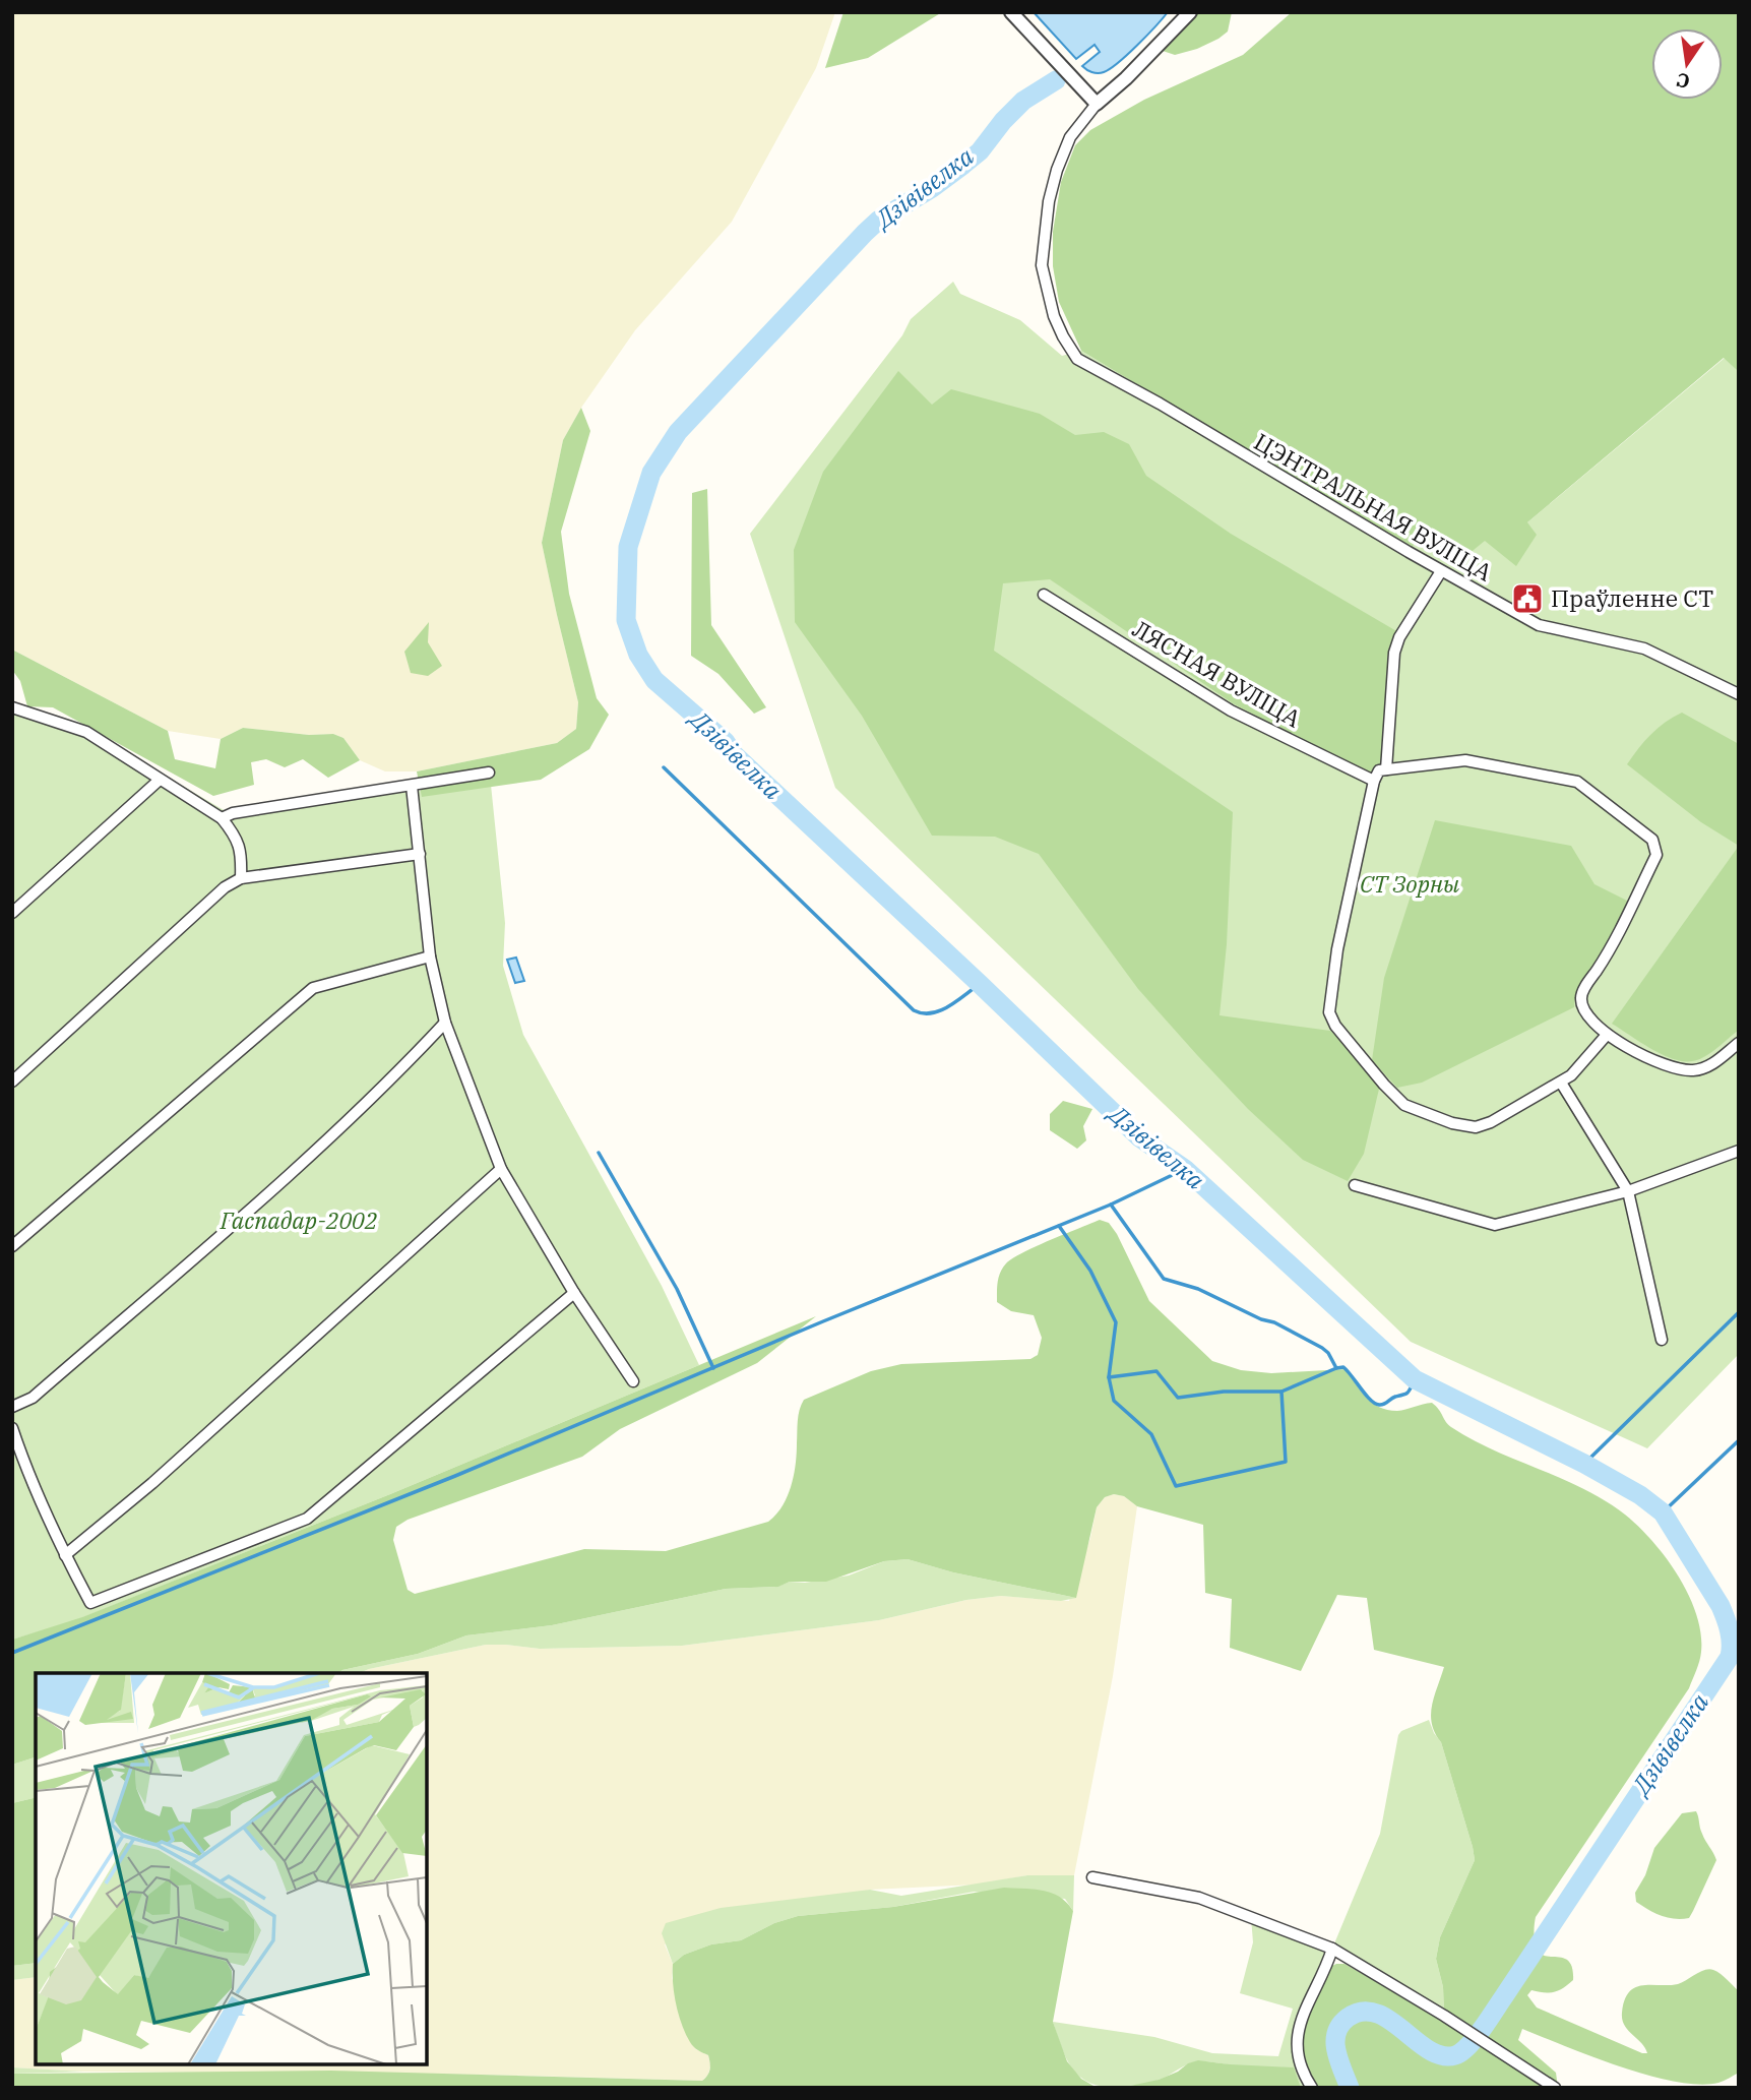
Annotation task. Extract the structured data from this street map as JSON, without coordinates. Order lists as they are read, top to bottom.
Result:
{
  "streets": {
    "street": ["ЦЭНТРАЛЬНАЯ ВУЛІЦА", "ЛЯСНАЯ ВУЛІЦА"]
  },
  "water": ["Дзівівелка"],
  "parks": ["СТ Зорны", "Гаспадар-2002"],
  "places": {
    "public building": ["Праўленне СТ"]
  },
  "north": "bottom"
}
